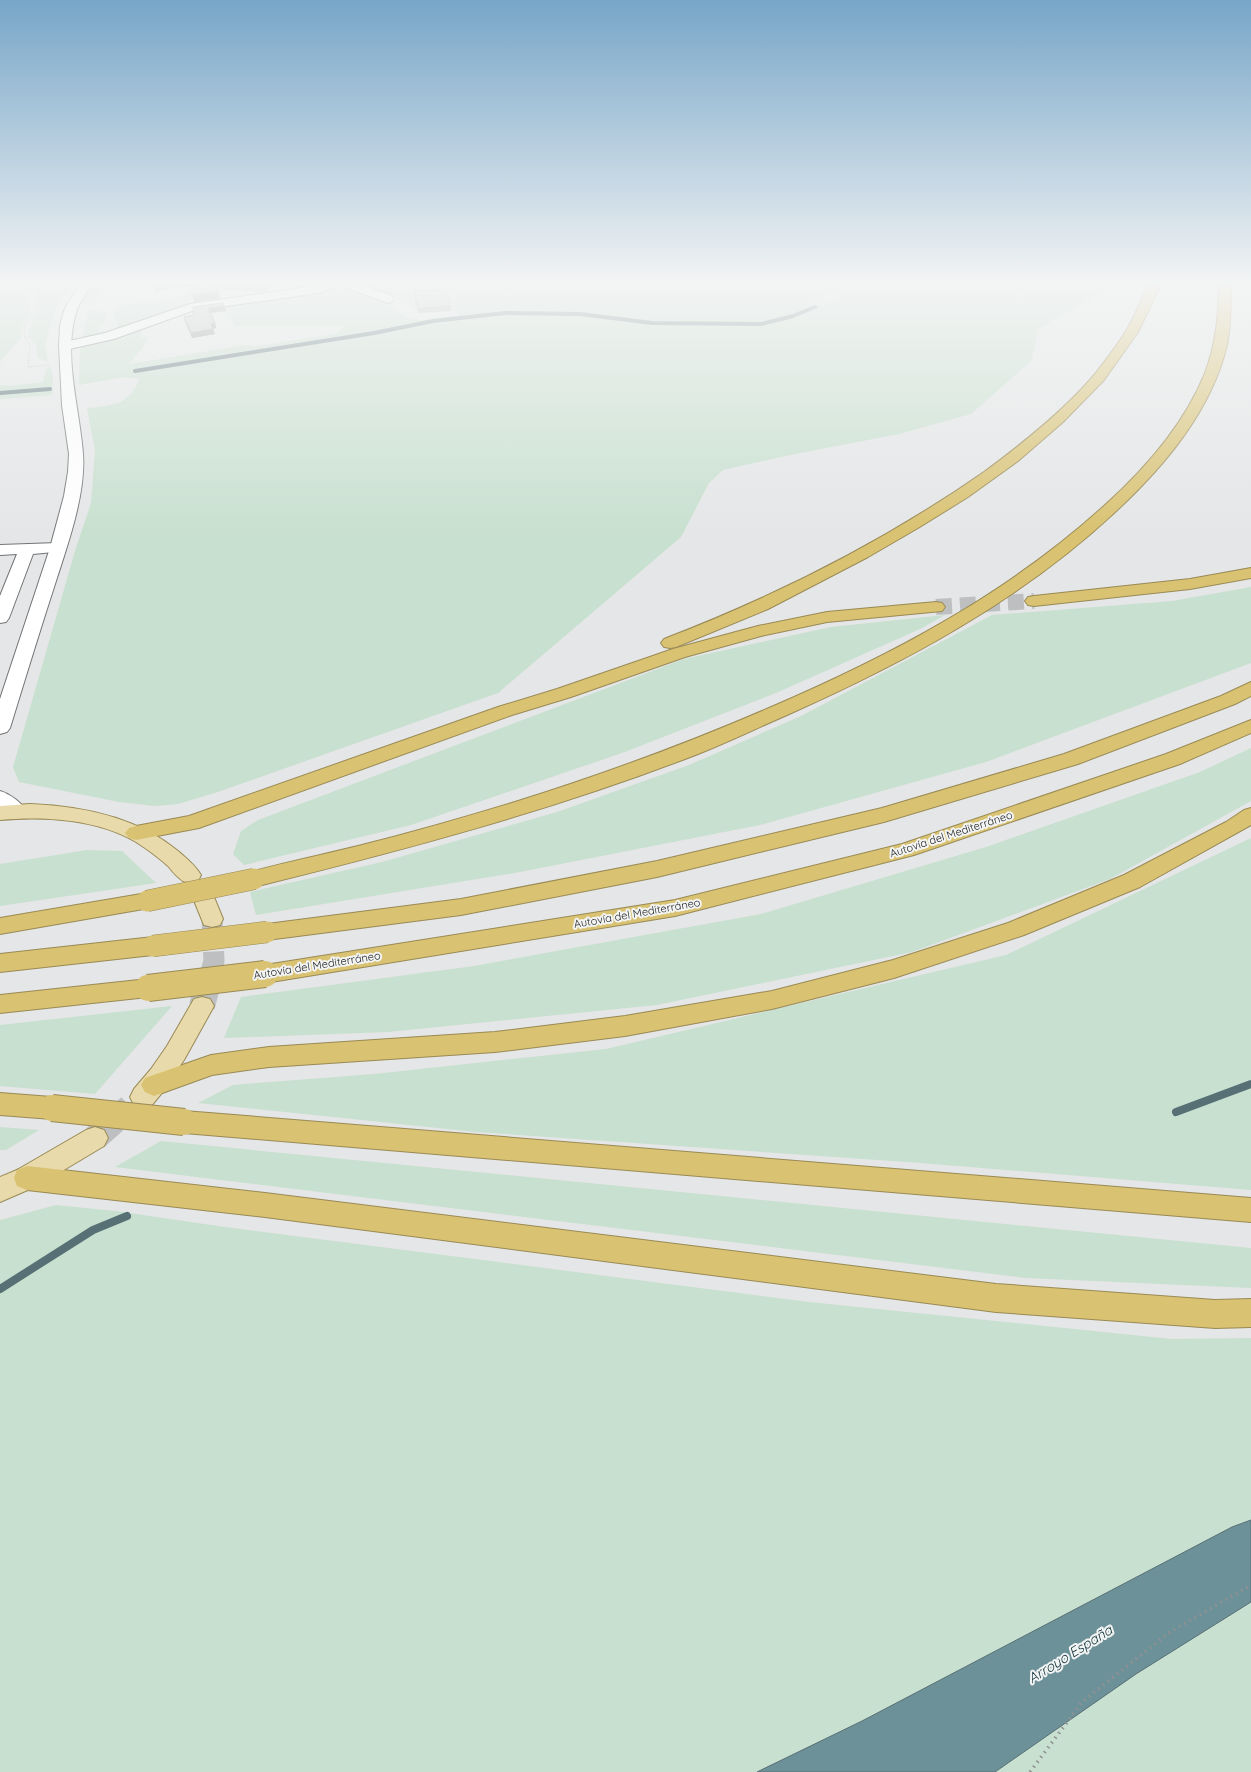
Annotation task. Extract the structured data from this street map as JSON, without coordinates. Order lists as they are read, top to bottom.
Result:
{
  "streets": {
    "highway": ["Autovía del Mediterráneo"]
  },
  "water": ["Arroyo España"]
}
